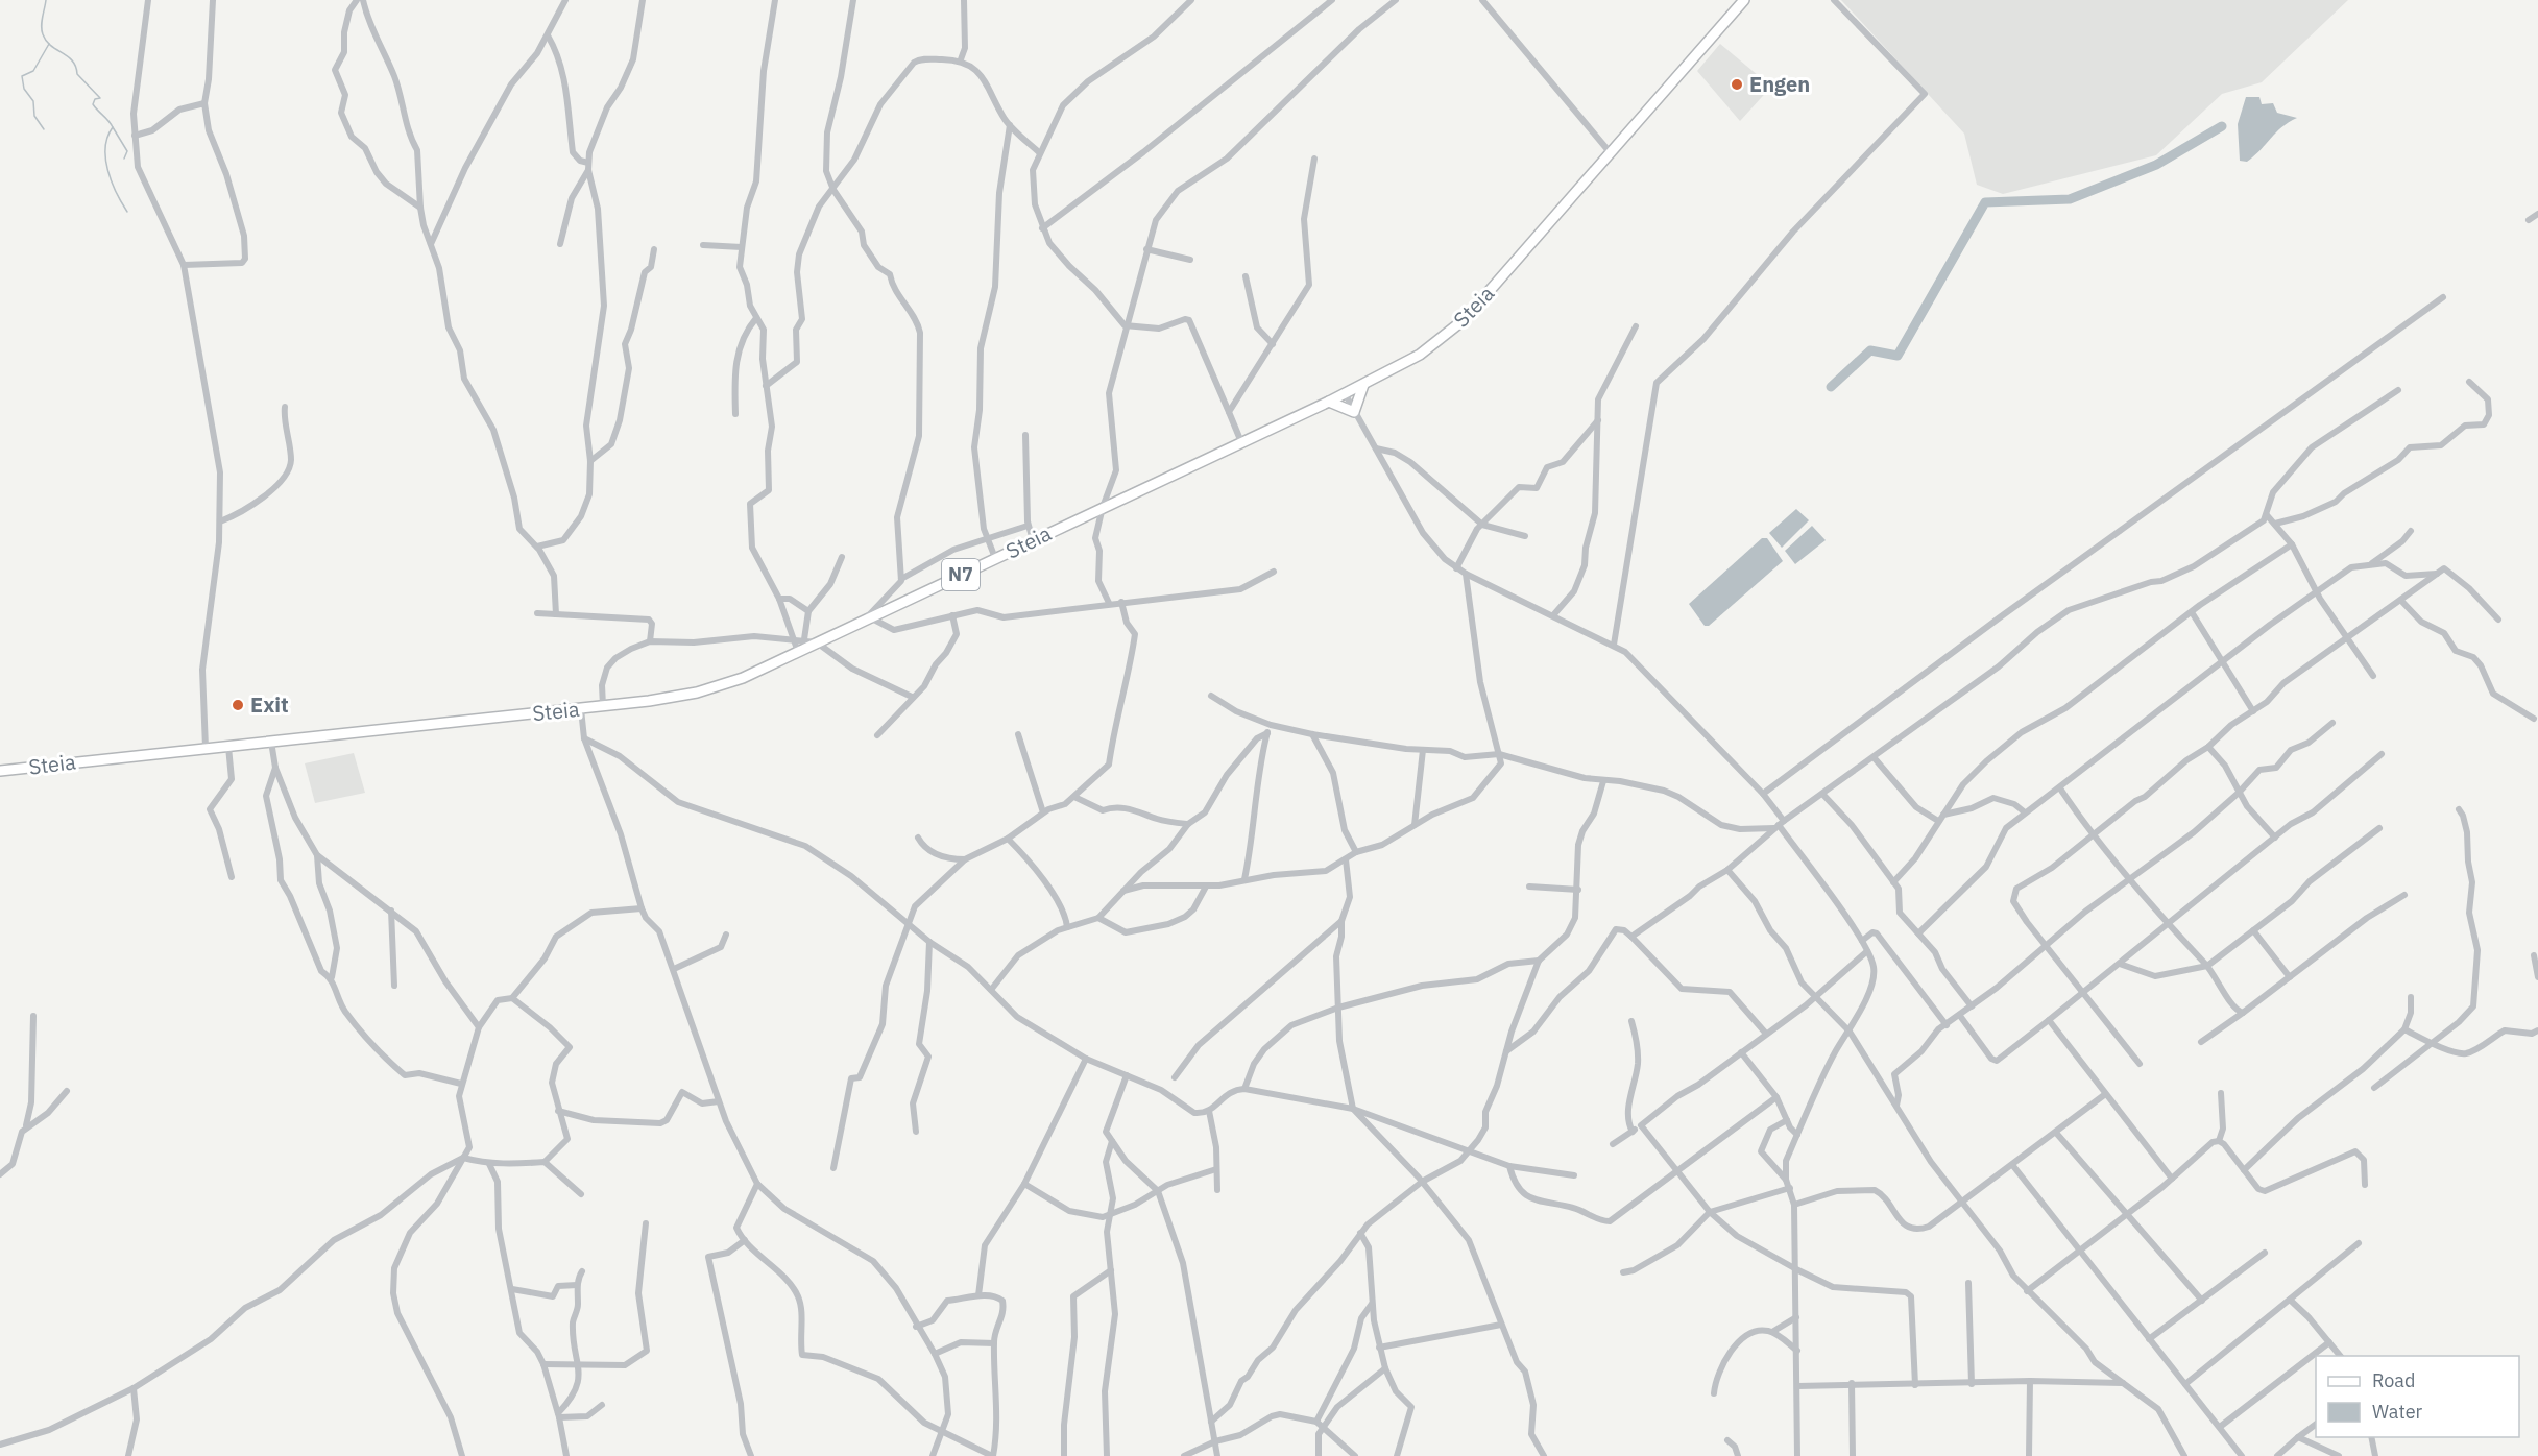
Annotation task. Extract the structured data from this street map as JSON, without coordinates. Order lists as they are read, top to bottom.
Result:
{
  "streets": {
    "main road": ["Steia", "N7"]
  },
  "places": ["Engen", "Exit"],
  "legend": ["Road", "Water"]
}
